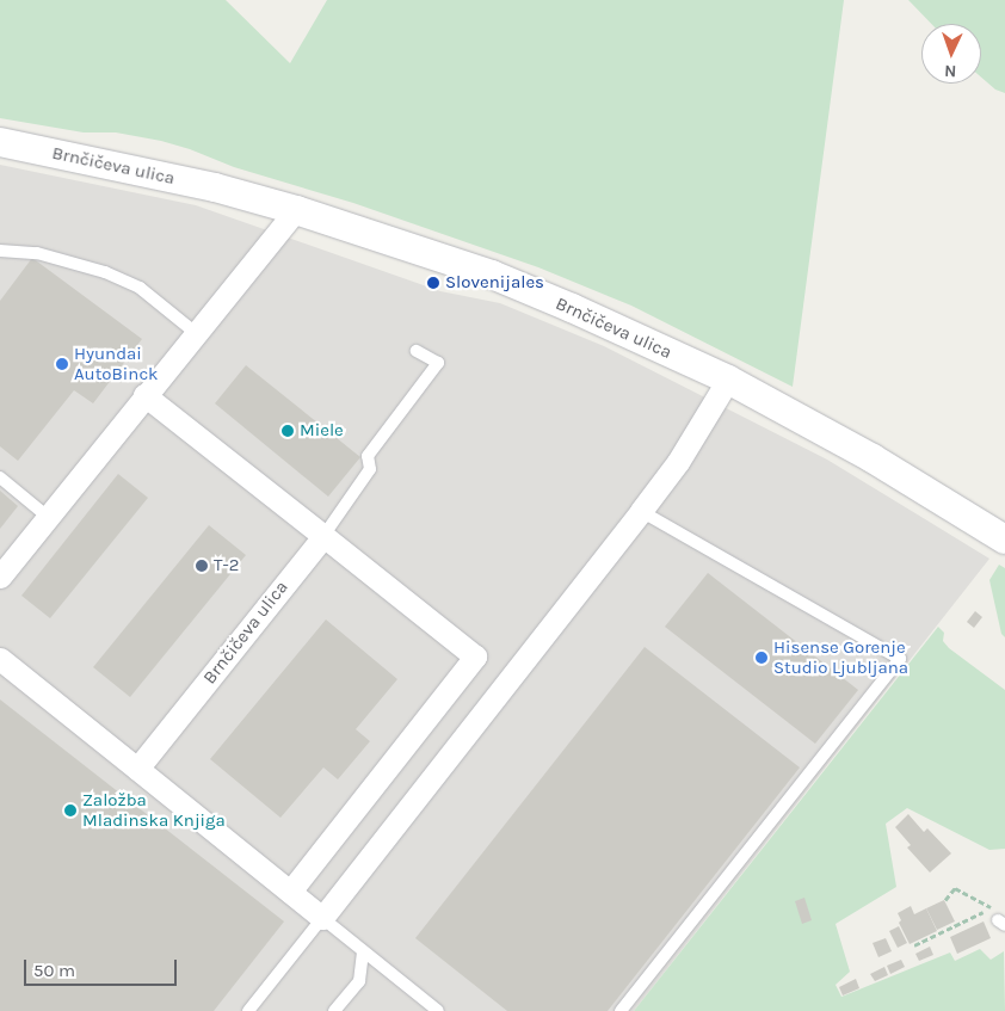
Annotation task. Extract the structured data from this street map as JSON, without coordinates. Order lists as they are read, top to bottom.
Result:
{
  "streets": {
    "street": ["Brnčičeva ulica"]
  },
  "places": [
    "Slovenijales",
    "Hyundai AutoBinck",
    "Miele",
    "T-2",
    "Hisense Gorenje Studio Ljubljana",
    "Založba Mladinska Knjiga"
  ],
  "scale_bar": "50 m",
  "north": "bottom"
}
